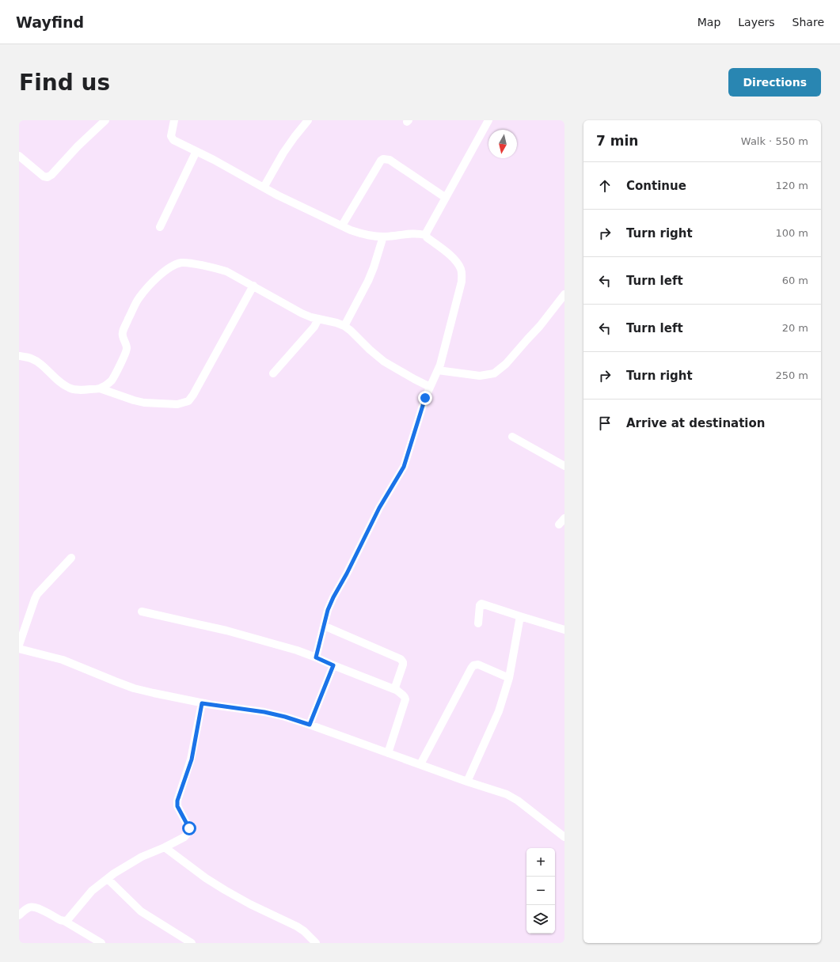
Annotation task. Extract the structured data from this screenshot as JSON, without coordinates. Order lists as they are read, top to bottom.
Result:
{
  "north": "bottom",
  "page": {
    "header": "Wayfind",
    "nav": ["Map", "Layers", "Share"],
    "buttons": "Directions",
    "title": "Find us",
    "heading": ["7 min", "Walk · 550 m"],
    "list": [
      ["Continue", "120 m"],
      ["Turn right", "100 m"],
      ["Turn left", "60 m"],
      ["Turn left", "20 m"],
      ["Turn right", "250 m"],
      "Arrive at destination"
    ],
    "map_buttons": ["+", "−"]
  }
}
